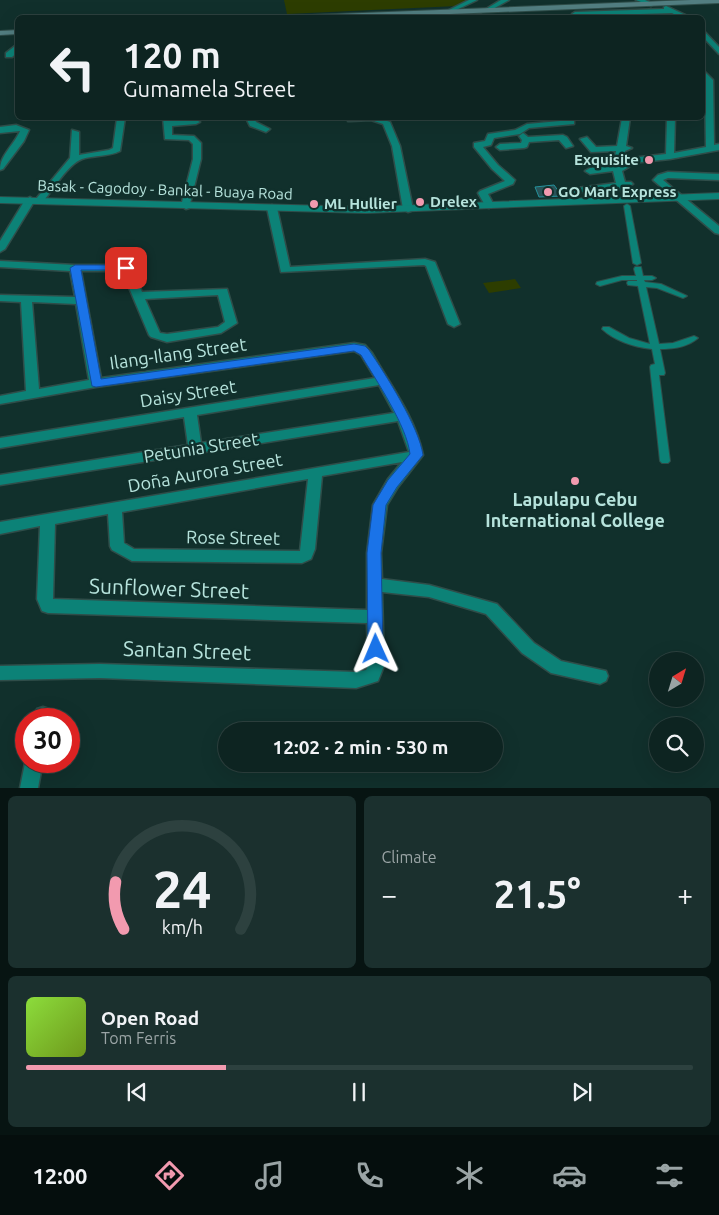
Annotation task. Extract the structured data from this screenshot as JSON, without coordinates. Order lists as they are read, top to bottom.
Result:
{
  "streets": {
    "street": [
      "Basak - Cagodoy - Bankal - Buaya Road",
      "Ilang-Ilang Street",
      "Daisy Street",
      "Petunia Street",
      "Doña Aurora Street",
      "Rose Street",
      "Sunflower Street",
      "Santan Street"
    ]
  },
  "crossings": [
    ["Ilang-Ilang Street", "Daisy Street"],
    ["Doña Aurora Street", "Rose Street"],
    ["Doña Aurora Street", "Sunflower Street"],
    ["Sunflower Street", "Santan Street"]
  ],
  "places": [
    "Exquisite",
    "GO Mart Express",
    "Drelex",
    "ML Hullier",
    "Lapulapu Cebu International College"
  ],
  "north": "top right",
  "page": {
    "turn": ["120 m", "Gumamela Street"],
    "limit": "30",
    "trip": "12:02 · 2 min · 530 m",
    "tile": "Climate",
    "heat": ["−", "21.5°", "+"],
    "song": ["Open Road", "Tom Ferris"],
    "tabs": "12:00",
    "gauge": ["24", "km/h"]
  }
}
